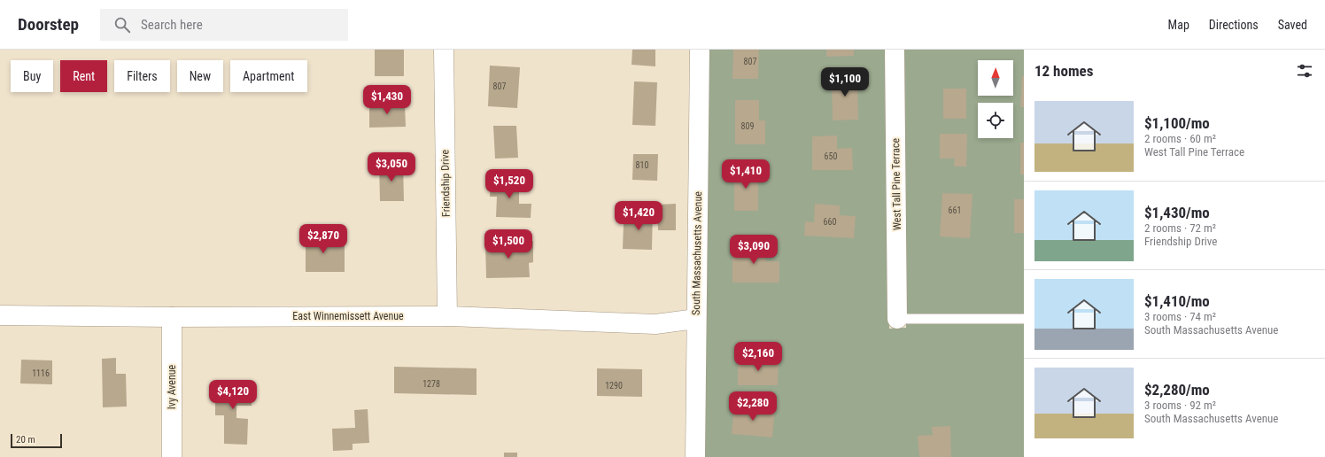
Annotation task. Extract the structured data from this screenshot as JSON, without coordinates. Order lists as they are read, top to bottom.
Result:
{
  "streets": {
    "street": [
      "Friendship Drive",
      "West Tall Pine Terrace",
      "South Massachusetts Avenue",
      "East Winnemissett Avenue",
      "Ivy Avenue"
    ]
  },
  "crossings": [
    ["Friendship Drive", "East Winnemissett Avenue"],
    ["South Massachusetts Avenue", "East Winnemissett Avenue"],
    ["East Winnemissett Avenue", "Ivy Avenue"]
  ],
  "house_numbers": [
    "807",
    "807",
    "809",
    "650",
    "810",
    "661",
    "660",
    "1116",
    "1278",
    "1290"
  ],
  "scale_bar": "20 m",
  "north": "top",
  "page": {
    "header": "Doorstep",
    "search": "Search here",
    "nav": ["Map", "Directions", "Saved"],
    "heading": "12 homes",
    "chip": [
      "Buy",
      "Rent",
      "Filters",
      "New",
      "Apartment"
    ],
    "price": [
      "$1,100",
      "$1,430",
      "$3,050",
      "$1,410",
      "$1,520",
      "$1,420",
      "$2,870",
      "$1,500",
      "$3,090",
      "$2,160",
      "$4,120",
      "$2,280"
    ],
    "list": [
      {
        "name": "$1,100/mo",
        "note": "2 rooms · 60 m² · West Tall Pine Terrace"
      },
      {
        "name": "$1,430/mo",
        "note": "2 rooms · 72 m² · Friendship Drive"
      },
      {
        "name": "$1,410/mo",
        "note": "3 rooms · 74 m² · South Massachusetts Avenue"
      },
      {
        "name": "$2,280/mo",
        "note": "3 rooms · 92 m² · South Massachusetts Avenue"
      }
    ],
    "scale": "20 m"
  }
}
